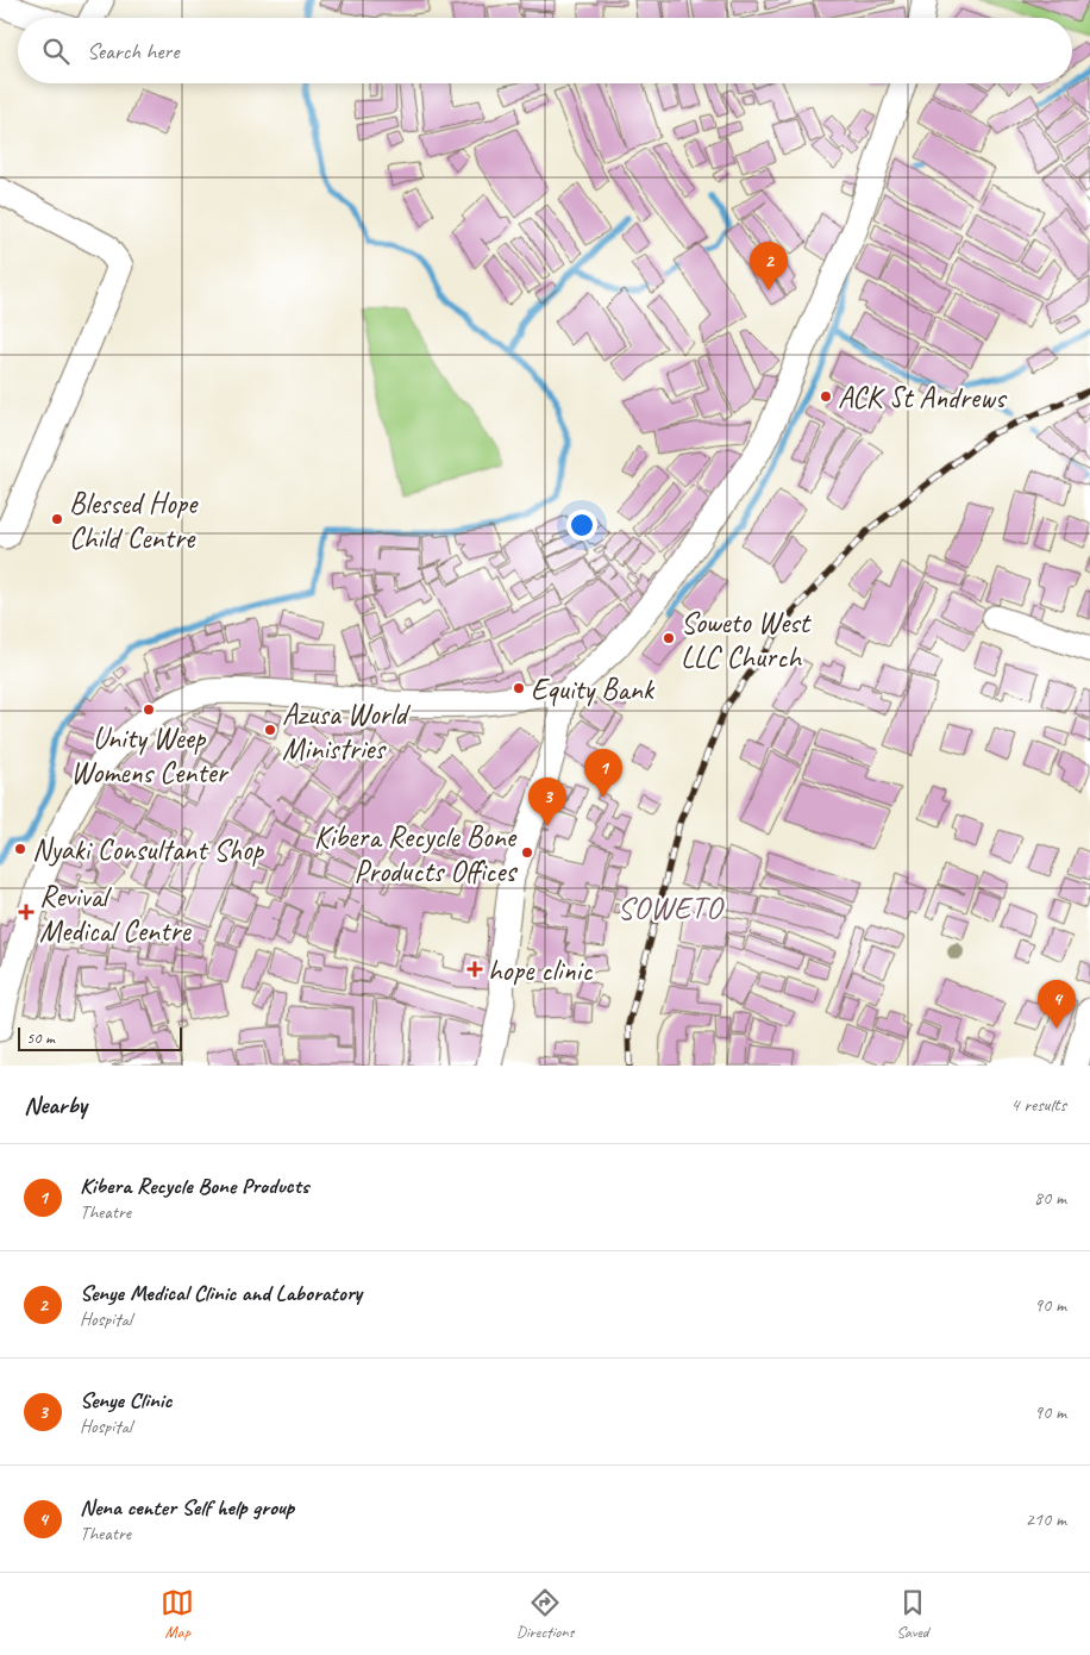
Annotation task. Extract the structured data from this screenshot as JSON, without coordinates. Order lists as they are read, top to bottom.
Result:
{
  "districts": ["SOWETO"],
  "places": {
    "other": [
      "ACK St Andrews",
      "Blessed Hope Child Centre",
      "Soweto West LLC Church",
      "Equity Bank",
      "Unity Weep Womens Center",
      "Azusa World Ministries",
      "Nyaki Consultant Shop",
      "Kibera Recycle Bone Products Offices"
    ],
    "health": ["Revival Medical Centre", "hope clinic"]
  },
  "scale_bar": "50 m",
  "page": {
    "search": "Search here",
    "pins": [
      "2",
      "1",
      "3",
      "4"
    ],
    "scale": "50 m",
    "heading": ["Nearby", "4 results"],
    "list": [
      {
        "mark": "1",
        "name": "Kibera Recycle Bone Products",
        "note": "Theatre",
        "value": "80 m"
      },
      {
        "mark": "2",
        "name": "Senye Medical Clinic and Laboratory",
        "note": "Hospital",
        "value": "90 m"
      },
      {
        "mark": "3",
        "name": "Senye Clinic",
        "note": "Hospital",
        "value": "90 m"
      },
      {
        "mark": "4",
        "name": "Nena center Self help group",
        "note": "Theatre",
        "value": "210 m"
      }
    ],
    "nav": ["Map", "Directions", "Saved"]
  }
}
